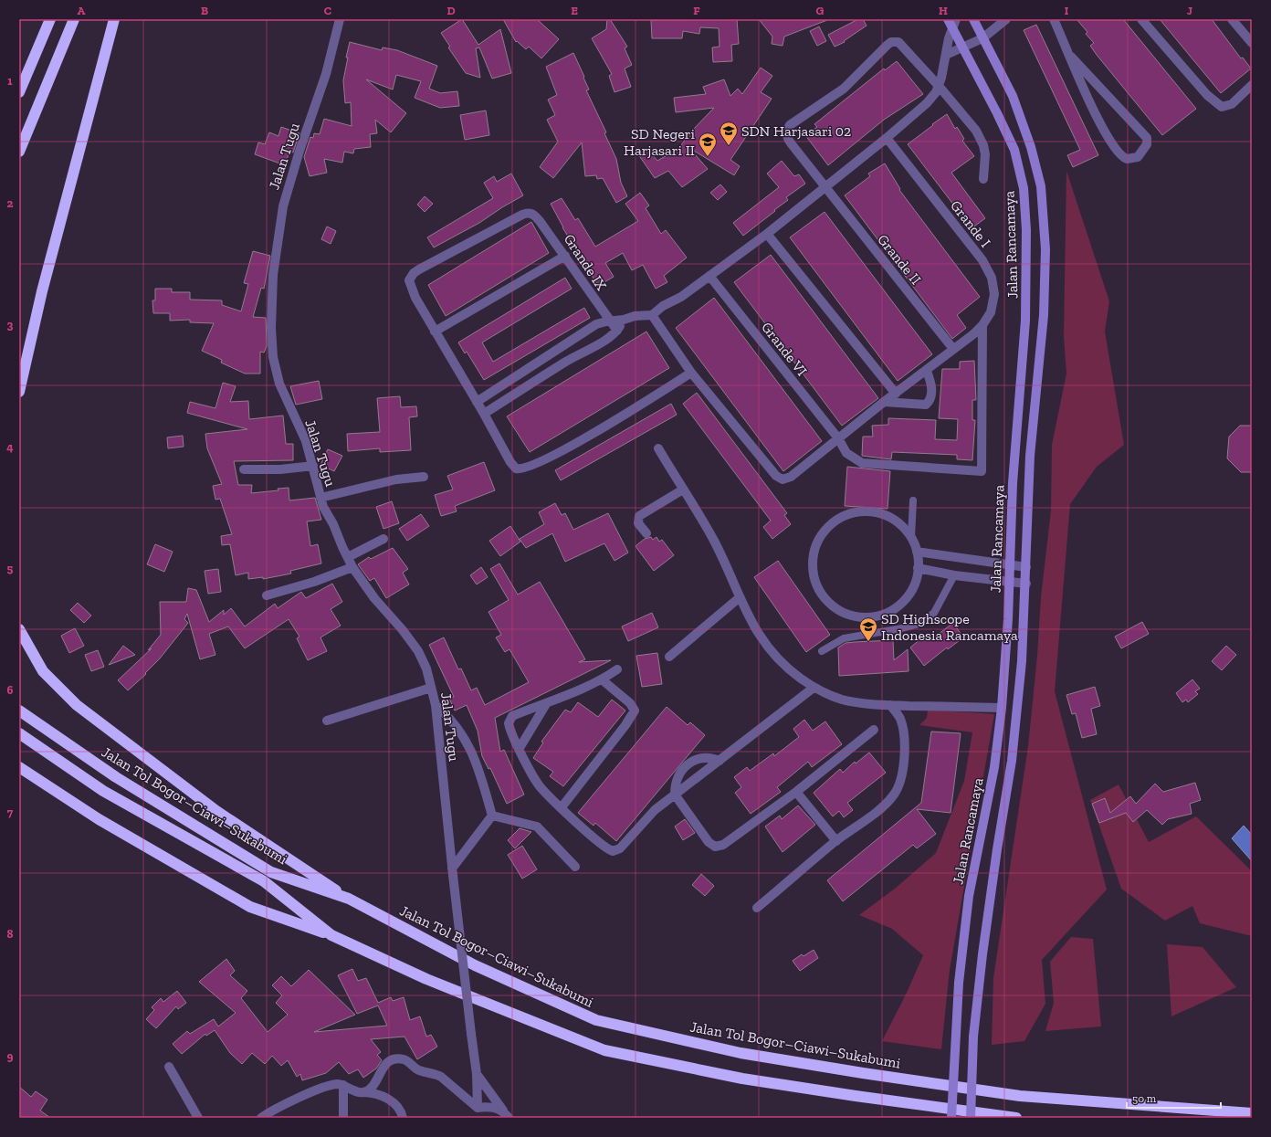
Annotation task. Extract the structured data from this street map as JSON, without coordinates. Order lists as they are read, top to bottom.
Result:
{
  "streets": {
    "highway": ["Jalan Tol Bogor–Ciawi–Sukabumi"],
    "street": [
      "Jalan Tugu",
      "Grande I",
      "Jalan Rancamaya",
      "Grande II",
      "Grande IX",
      "Grande VI"
    ]
  },
  "crossings": [
    ["Grande I", "Grande VI"]
  ],
  "places": {
    "school or university": ["SDN Harjasari 02", "SD Negeri Harjasari II", "SD Highscope Indonesia Rancamaya"]
  },
  "scale_bar": "50 m",
  "grid": {
    "columns": [
      "A",
      "B",
      "C",
      "D",
      "E",
      "F",
      "G",
      "H",
      "I",
      "J"
    ],
    "rows": [
      "1",
      "2",
      "3",
      "4",
      "5",
      "6",
      "7",
      "8",
      "9"
    ]
  }
}
